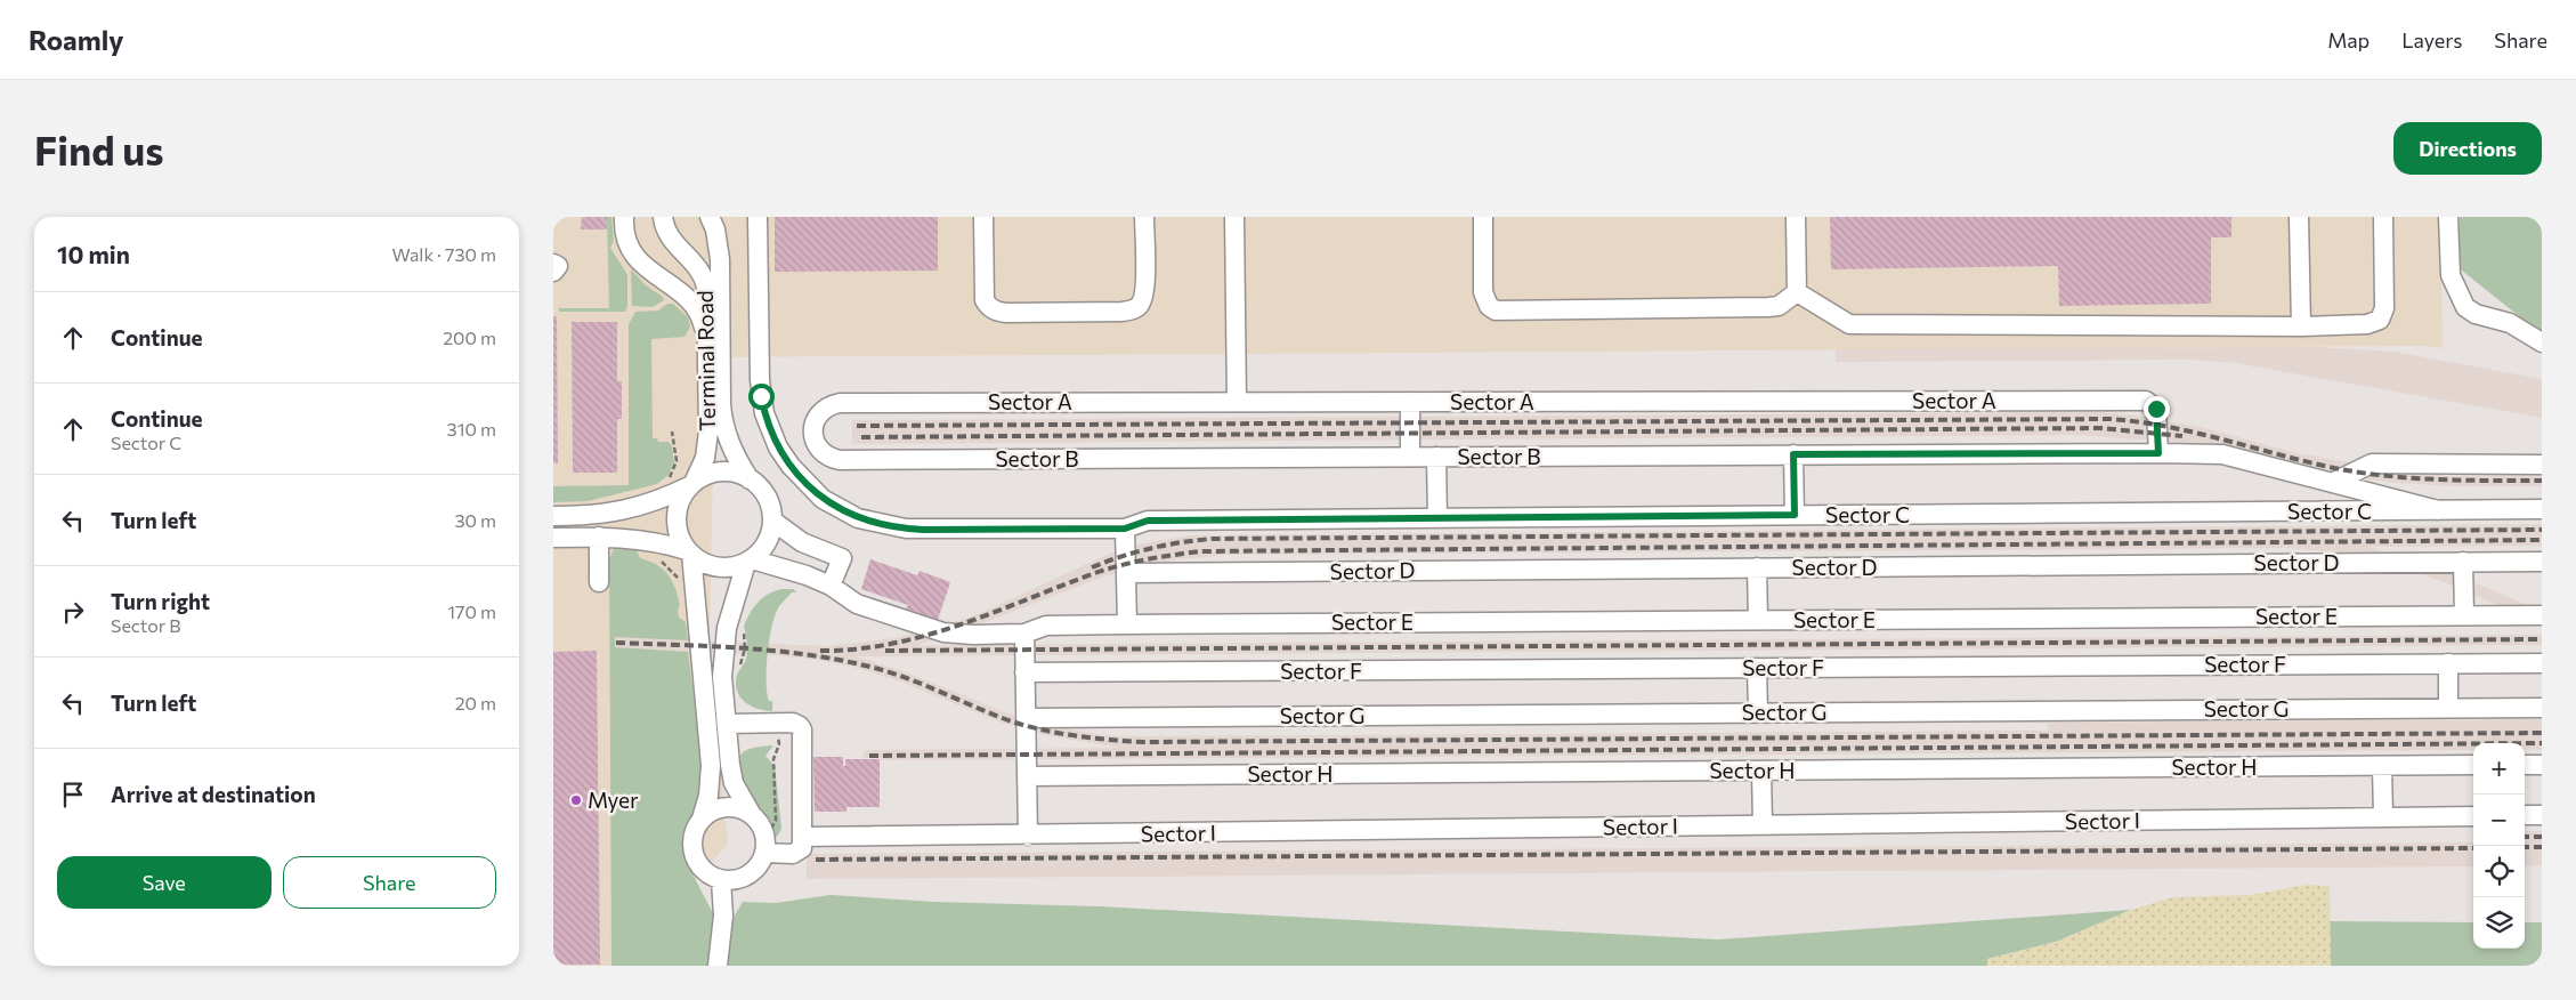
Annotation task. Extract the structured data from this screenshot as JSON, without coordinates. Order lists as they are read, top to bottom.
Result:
{
  "streets": {
    "street": [
      "Terminal Road",
      "Sector A",
      "Sector B",
      "Sector C",
      "Sector D",
      "Sector E",
      "Sector F",
      "Sector G",
      "Sector H",
      "Sector I"
    ]
  },
  "crossings": [
    ["Terminal Road", "Sector E"],
    ["Sector A", "Sector B"],
    ["Sector B", "Sector C"]
  ],
  "places": ["Myer"],
  "page": {
    "header": "Roamly",
    "nav": ["Map", "Layers", "Share"],
    "buttons": [
      "Directions",
      ["Save", "Share"]
    ],
    "title": "Find us",
    "heading": ["10 min", "Walk · 730 m"],
    "list": [
      ["Continue", "200 m"],
      ["Continue", "Sector C", "310 m"],
      ["Turn left", "30 m"],
      ["Turn right", "Sector B", "170 m"],
      ["Turn left", "20 m"],
      "Arrive at destination"
    ],
    "map_buttons": ["+", "−"]
  }
}
